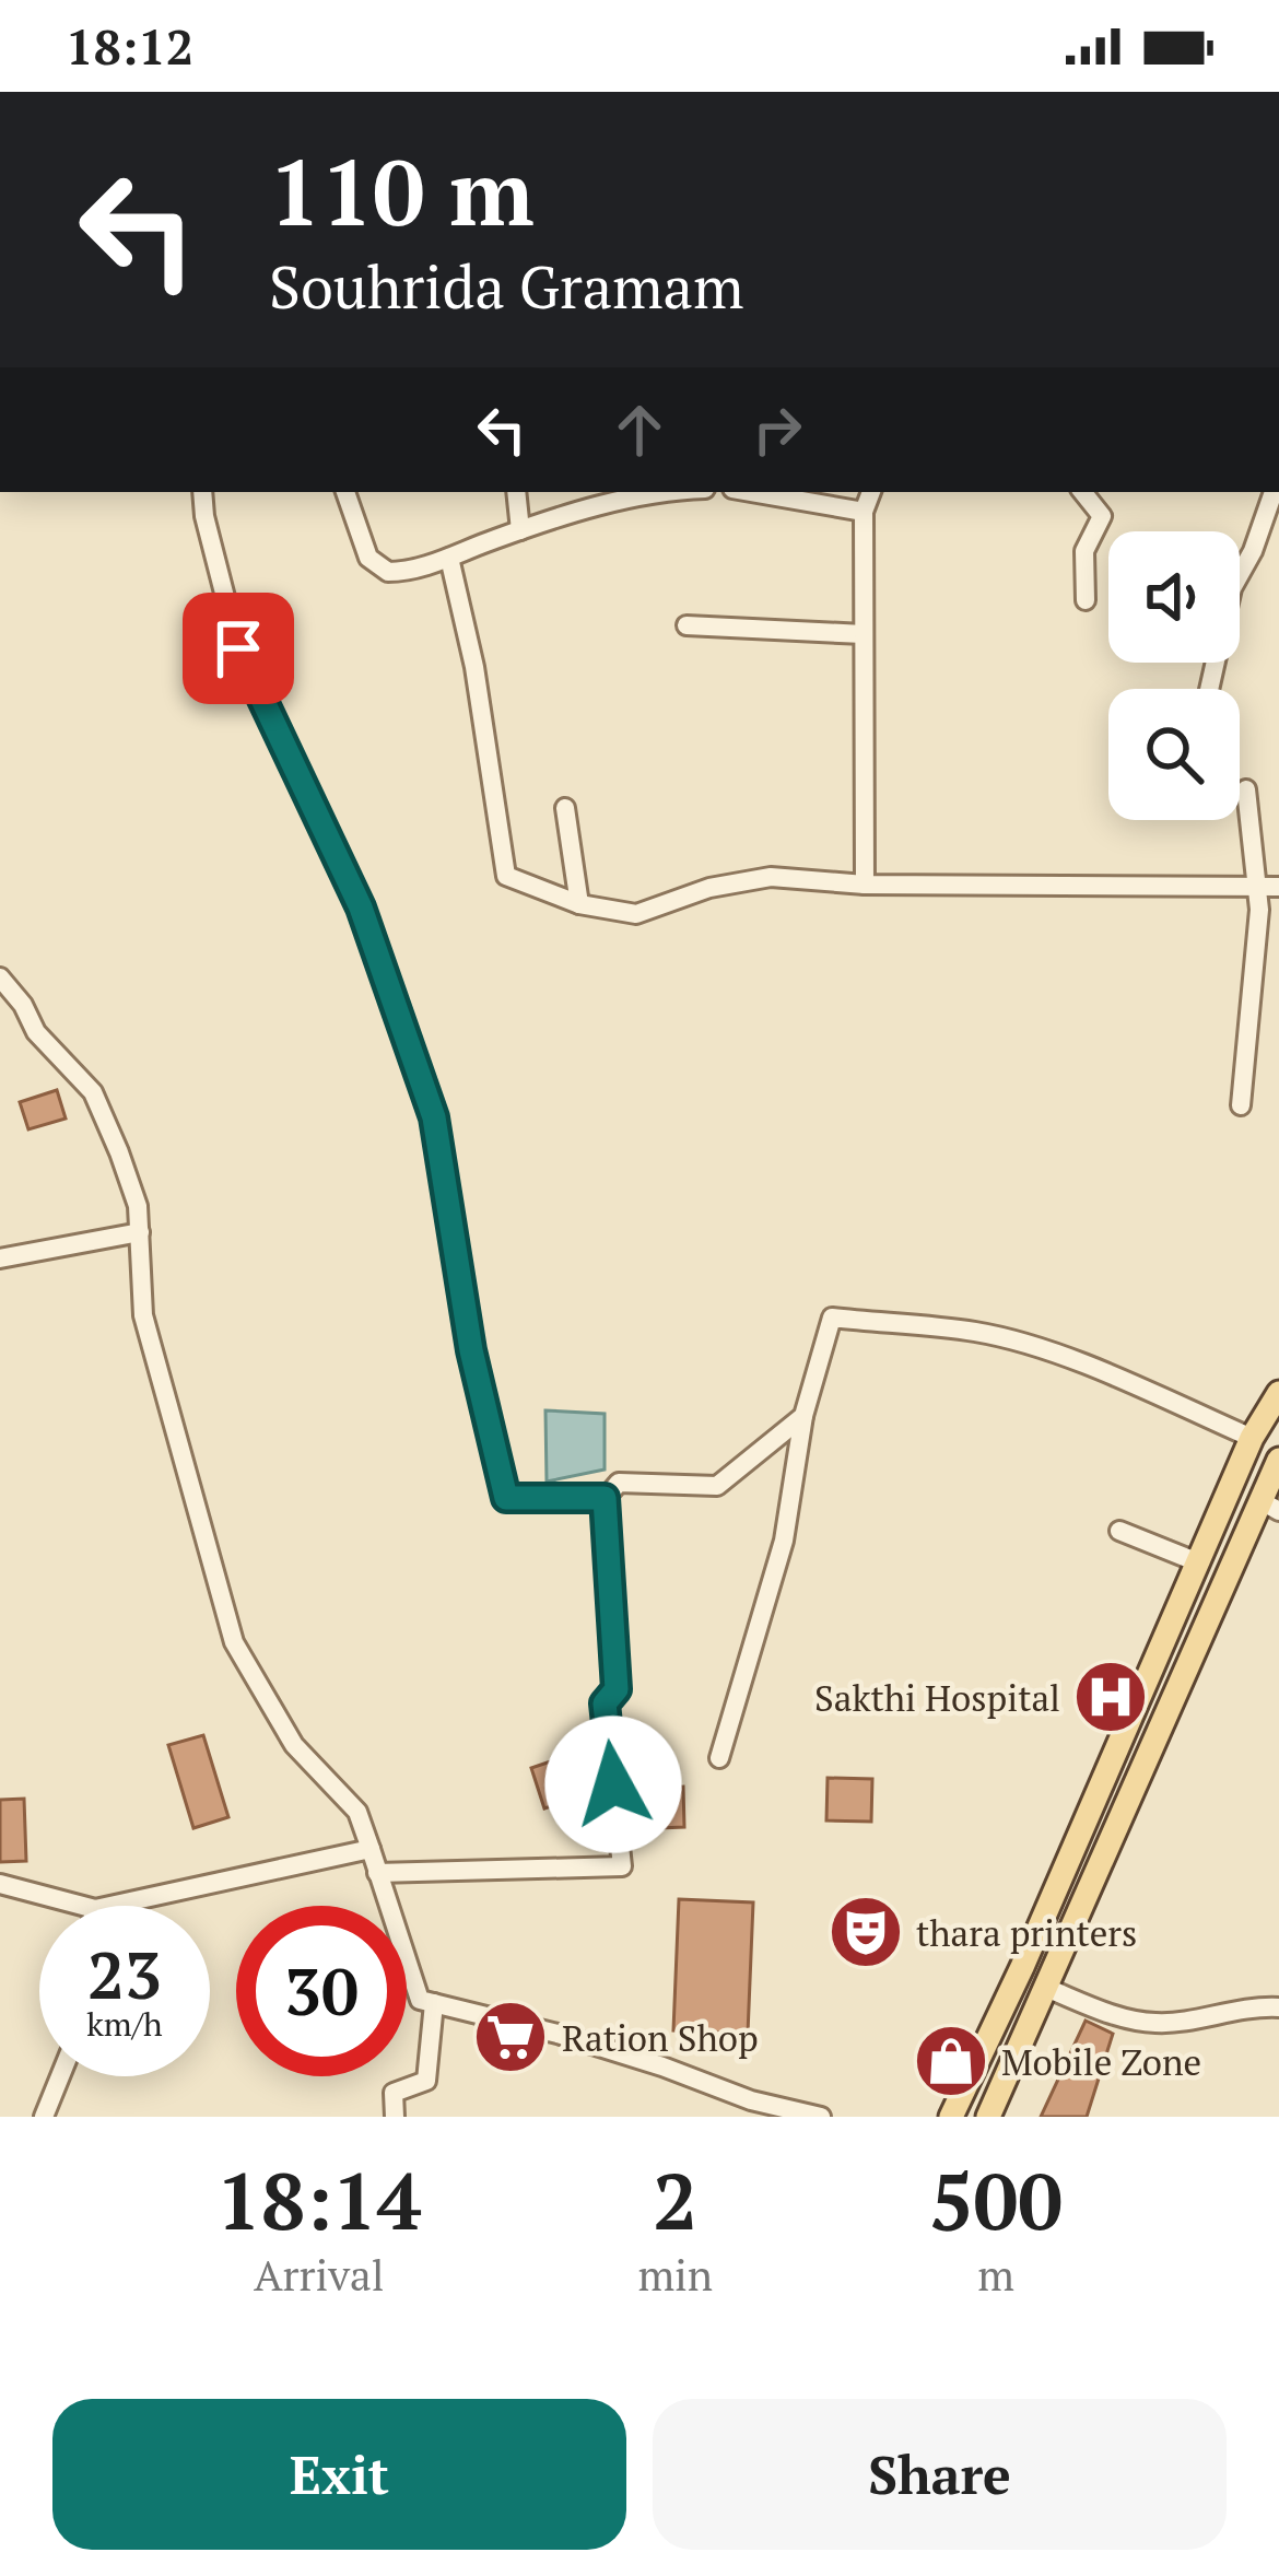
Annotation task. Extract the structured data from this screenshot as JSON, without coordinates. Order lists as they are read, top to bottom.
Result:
{
  "places": {
    "hospital": ["Sakthi Hospital"],
    "theatre": ["thara printers"],
    "supermarket": ["Ration Shop"],
    "shop": ["Mobile Zone"]
  },
  "page": {
    "status": "18:12",
    "turn": ["110 m", "Souhrida Gramam"],
    "speed": "23 km/h",
    "limit": "30",
    "eta": [
      "18:14",
      "Arrival",
      "2",
      "min",
      "500",
      "m"
    ],
    "buttons": ["Exit", "Share"]
  }
}
